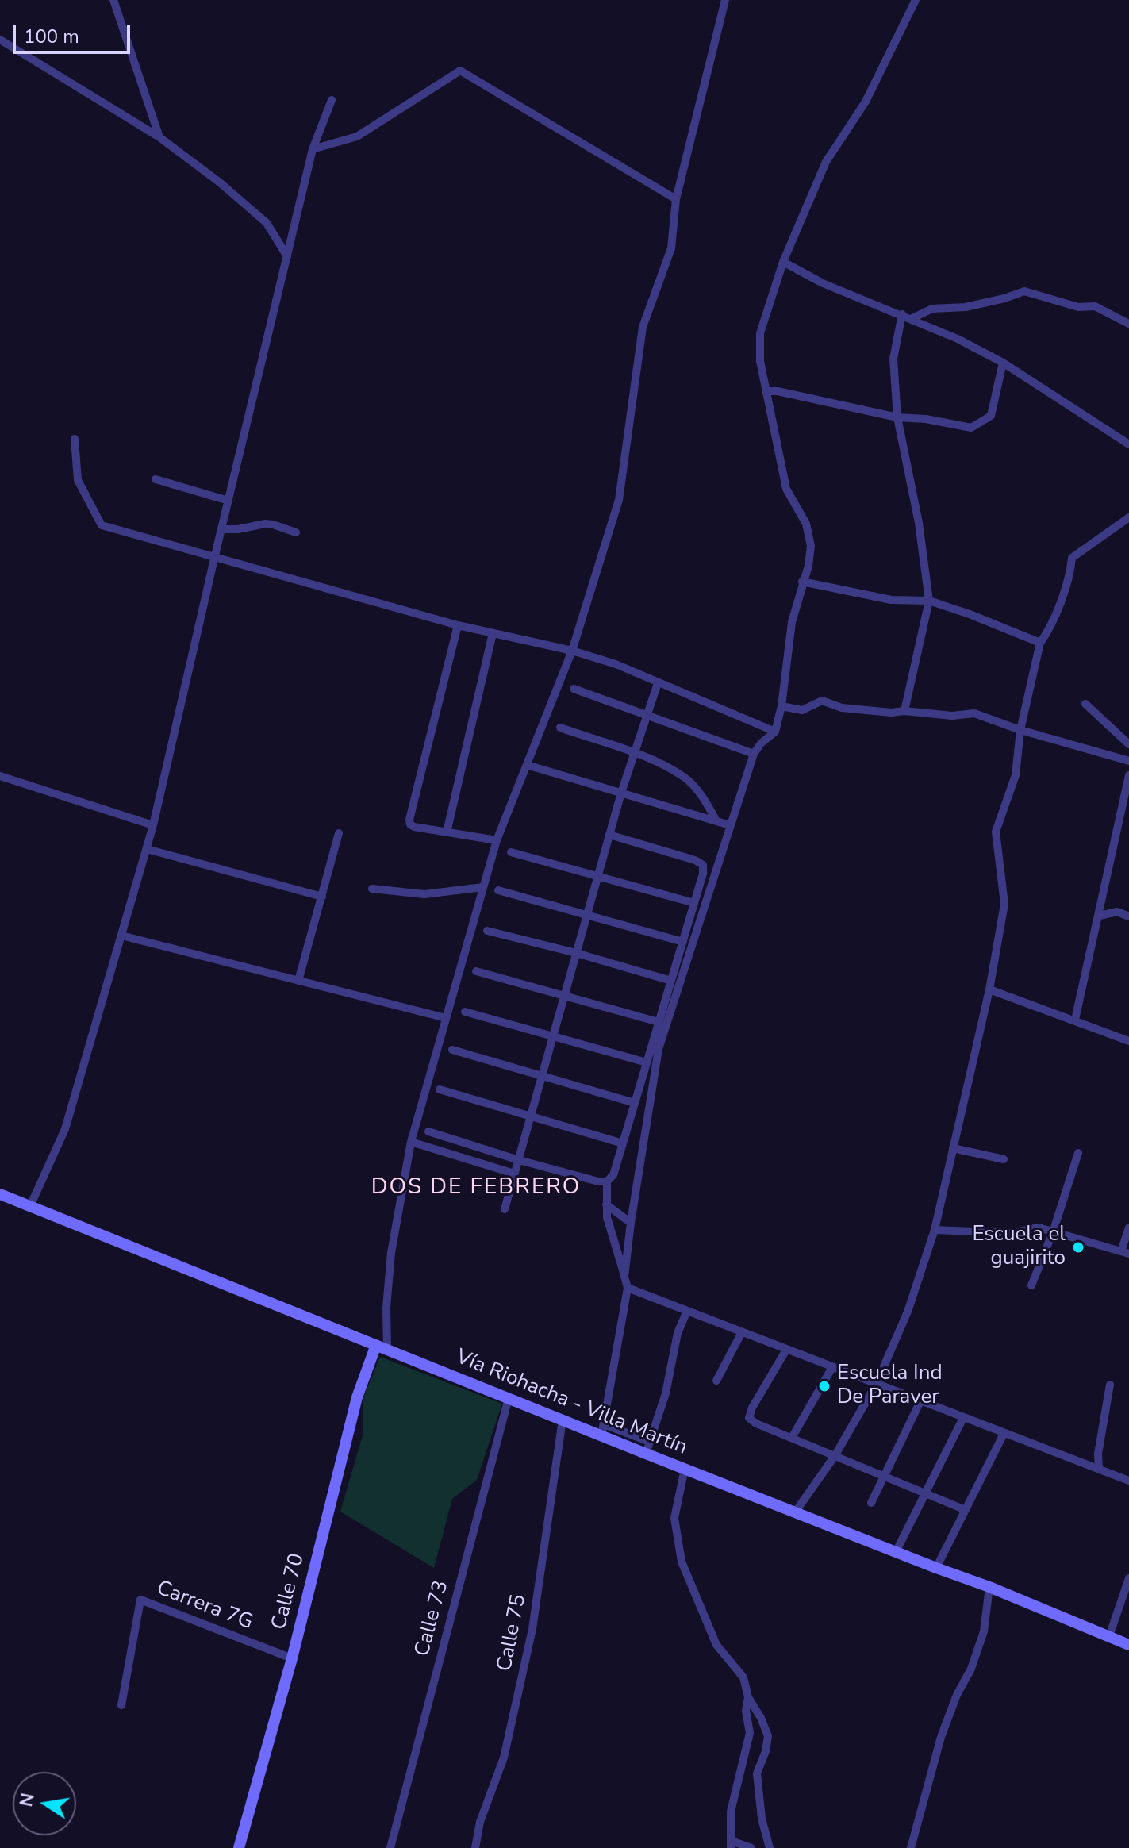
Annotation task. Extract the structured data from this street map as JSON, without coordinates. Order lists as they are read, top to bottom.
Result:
{
  "streets": {
    "main road": ["Vía Riohacha - Villa Martín", "Calle 70"],
    "street": ["Carrera 7G", "Calle 73", "Calle 75"]
  },
  "crossings": [
    ["Vía Riohacha - Villa Martín", "Calle 70"],
    ["Vía Riohacha - Villa Martín", "Calle 73"],
    ["Vía Riohacha - Villa Martín", "Calle 75"],
    ["Calle 70", "Carrera 7G"]
  ],
  "districts": ["DOS DE FEBRERO"],
  "places": ["Escuela el guajirito", "Escuela Ind De Paraver"],
  "scale_bar": "100 m",
  "north": "left"
}
